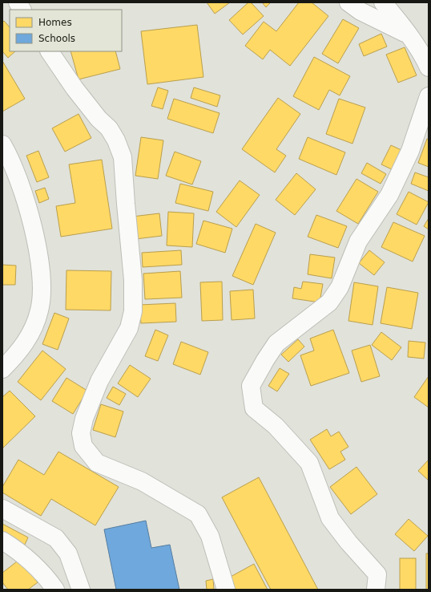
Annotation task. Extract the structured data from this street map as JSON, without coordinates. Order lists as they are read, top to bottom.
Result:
{
  "legend": ["Homes", "Schools"]
}
